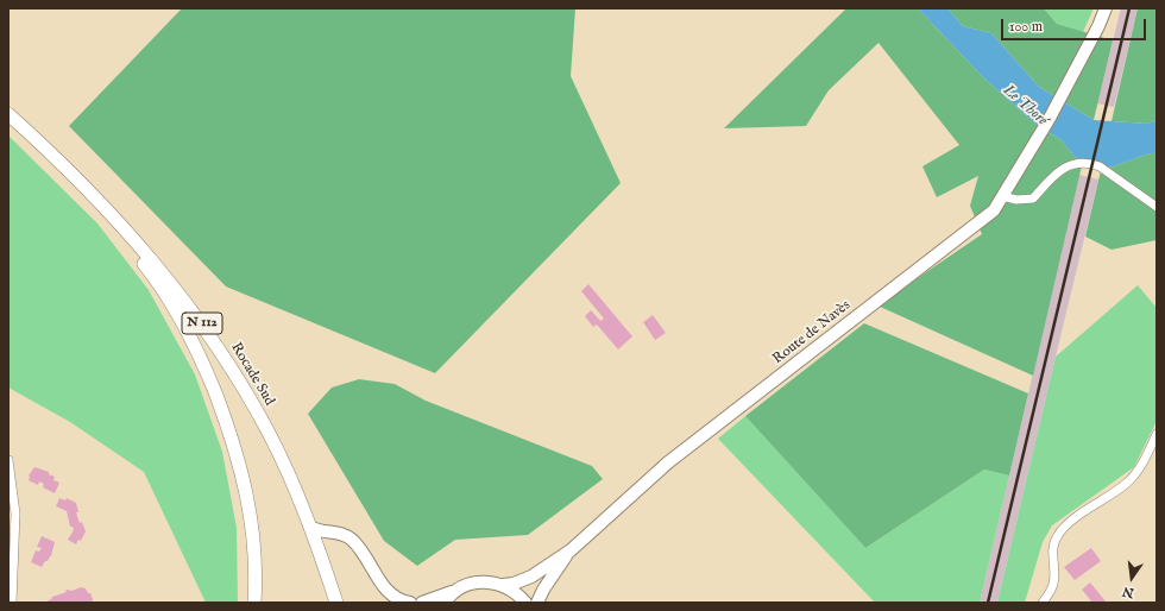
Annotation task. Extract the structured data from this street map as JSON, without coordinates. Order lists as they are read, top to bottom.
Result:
{
  "streets": {
    "main road": ["N 112", "Route de Navès", "Rocade Sud"]
  },
  "water": ["Le Thoré"],
  "scale_bar": "100 m",
  "north": "bottom"
}
